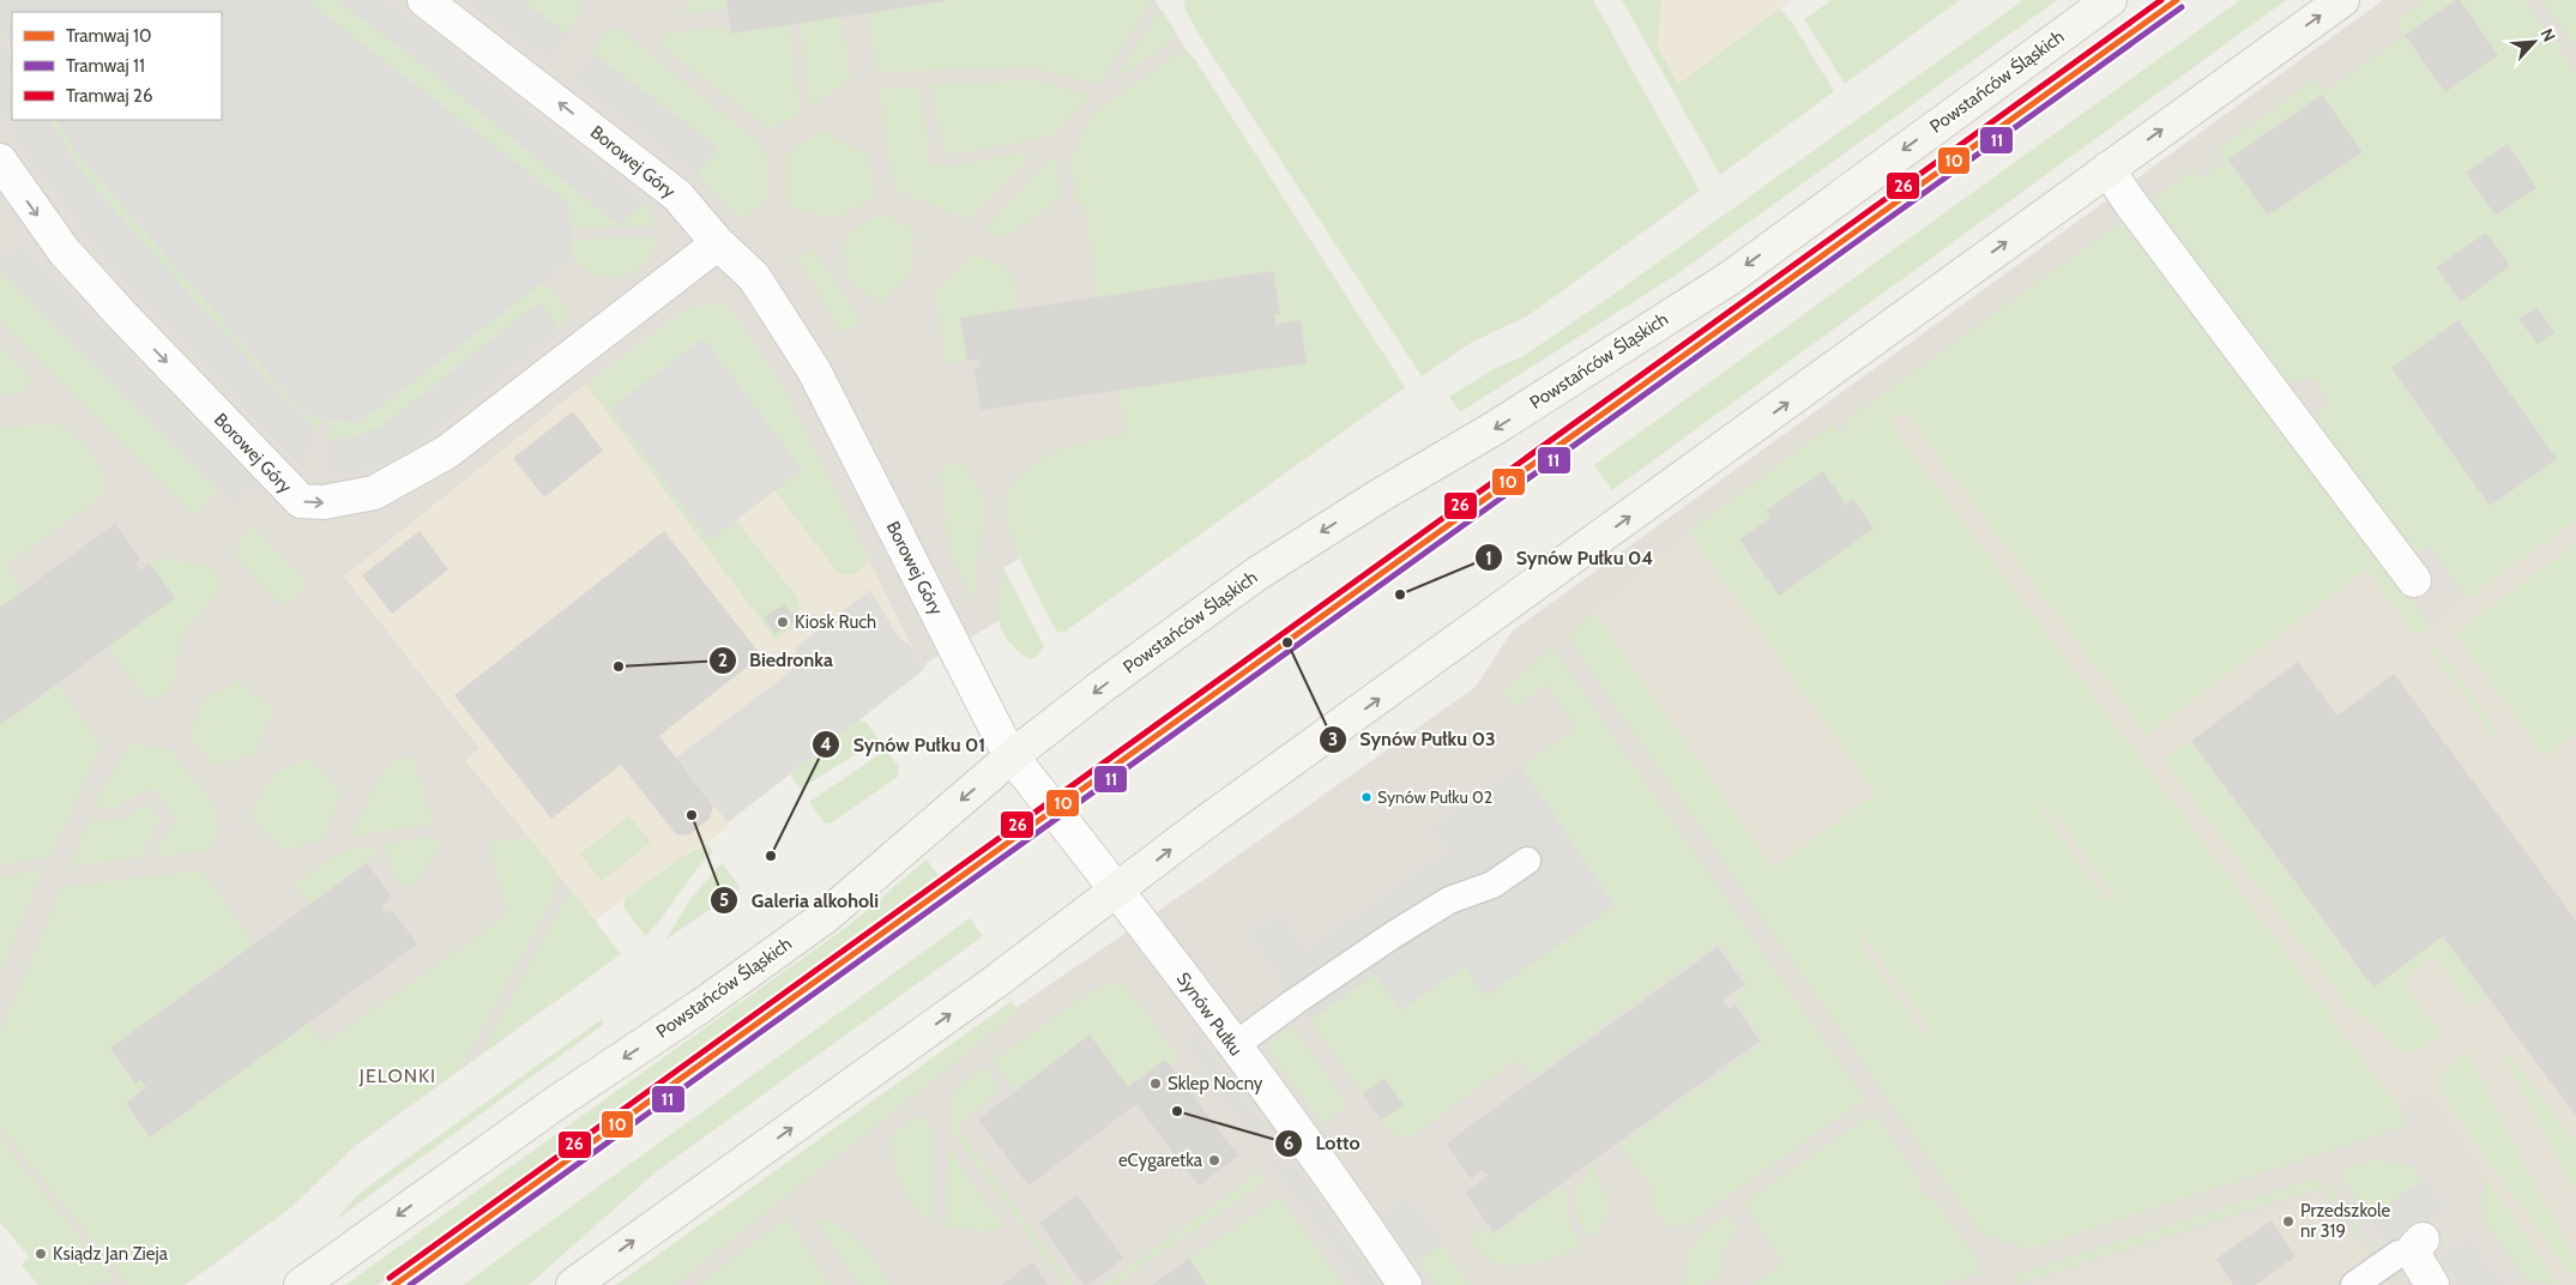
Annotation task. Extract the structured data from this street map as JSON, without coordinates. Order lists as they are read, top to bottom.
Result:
{
  "streets": {
    "main road": ["Powstańców Śląskich"],
    "street": ["Borowej Góry", "Synów Pułku"]
  },
  "crossings": [
    ["Powstańców Śląskich", "Borowej Góry"],
    ["Borowej Góry", "Synów Pułku"]
  ],
  "districts": ["JELONKI"],
  "places": [
    "Synów Pułku 04",
    "Kiosk Ruch",
    "Synów Pułku 03",
    "Biedronka",
    "Synów Pułku 02",
    "Galeria alkoholi",
    "Synów Pułku 01",
    "Sklep Nocny",
    "Lotto",
    "eCygaretka",
    "Przedszkole nr 319",
    "Ksiądz Jan Zieja"
  ],
  "lines": ["tram line 10", "tram line 26", "tram line 11"],
  "legend": ["Tramwaj 10", "Tramwaj 11", "Tramwaj 26"],
  "north": "top right"
}
